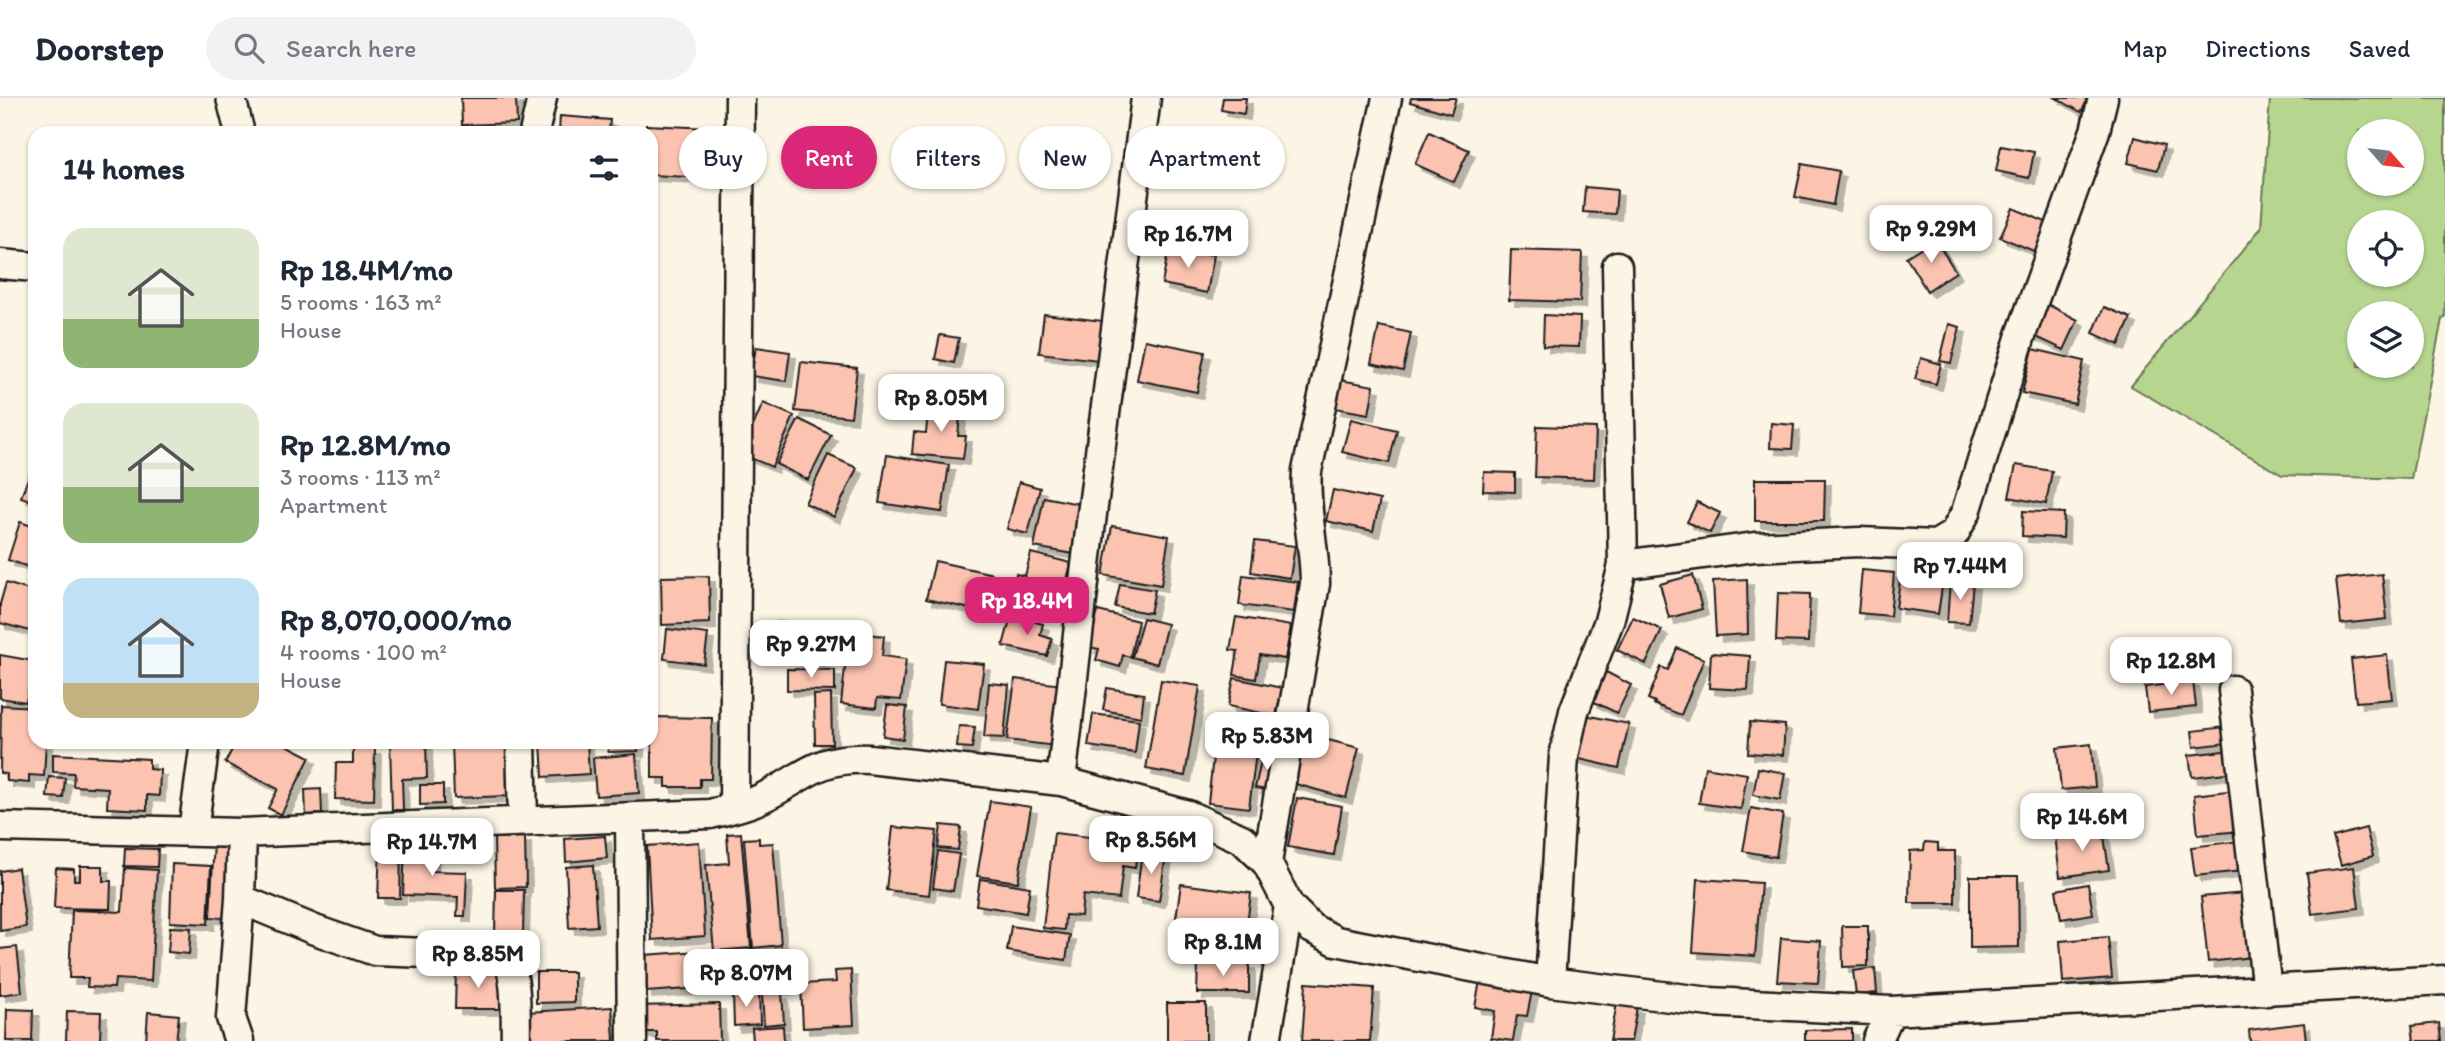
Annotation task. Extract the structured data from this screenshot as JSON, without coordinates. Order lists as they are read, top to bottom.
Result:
{
  "north": "bottom right",
  "page": {
    "header": "Doorstep",
    "search": "Search here",
    "nav": ["Map", "Directions", "Saved"],
    "chip": [
      "Buy",
      "Rent",
      "Filters",
      "New",
      "Apartment"
    ],
    "heading": "14 homes",
    "price": [
      "Rp 9.29M",
      "Rp 16.7M",
      "Rp 8.05M",
      "Rp 7.44M",
      "Rp 18.4M",
      "Rp 9.27M",
      "Rp 12.8M",
      "Rp 5.83M",
      "Rp 14.6M",
      "Rp 8.56M",
      "Rp 14.7M",
      "Rp 8.1M",
      "Rp 8.85M",
      "Rp 8.07M"
    ],
    "list": [
      {
        "name": "Rp 18.4M/mo",
        "note": "5 rooms · 163 m² · House"
      },
      {
        "name": "Rp 12.8M/mo",
        "note": "3 rooms · 113 m² · Apartment"
      },
      {
        "name": "Rp 8,070,000/mo",
        "note": "4 rooms · 100 m² · House"
      }
    ]
  }
}
